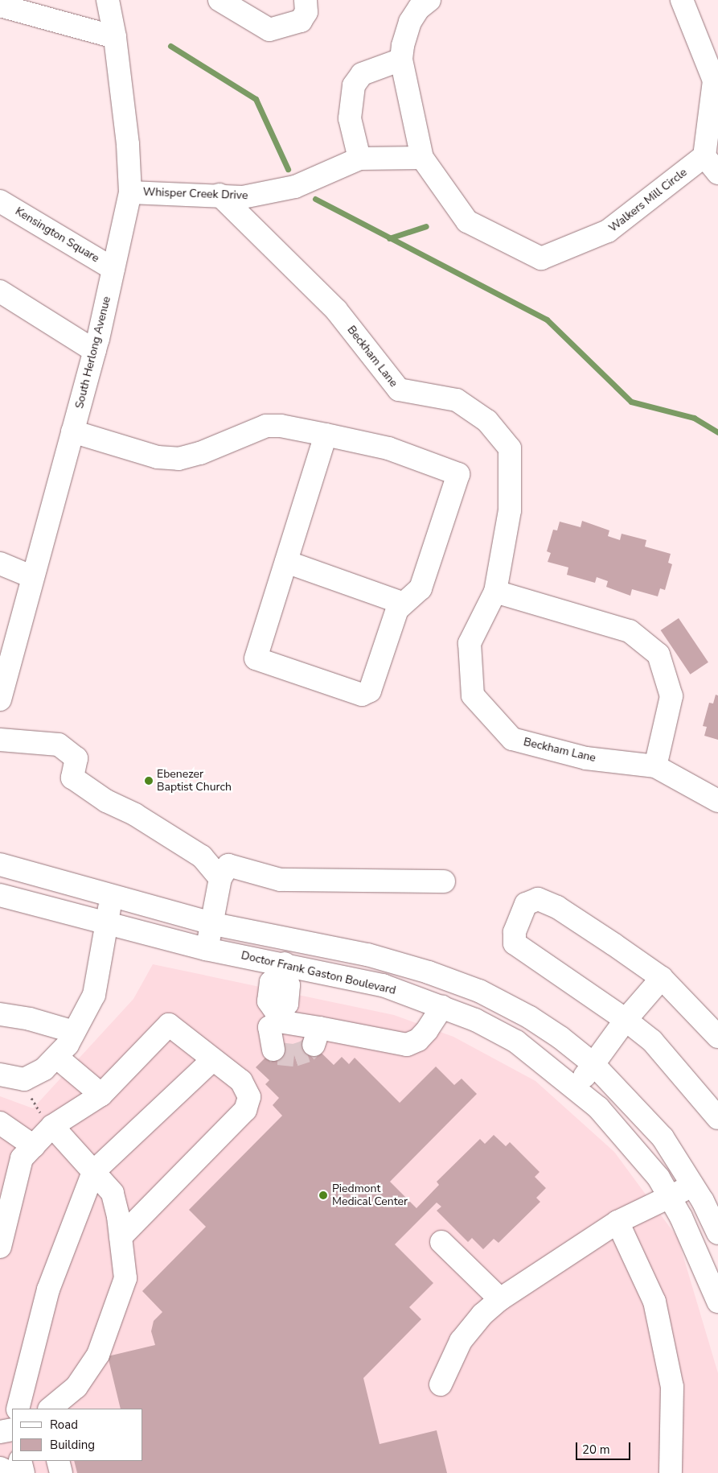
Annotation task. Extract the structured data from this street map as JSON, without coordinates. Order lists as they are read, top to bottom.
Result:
{
  "streets": {
    "street": [
      "Whisper Creek Drive",
      "Walkers Mill Circle",
      "Kensington Square",
      "South Herlong Avenue",
      "Beckham Lane",
      "Doctor Frank Gaston Boulevard"
    ]
  },
  "crossings": [
    ["Whisper Creek Drive", "Walkers Mill Circle"],
    ["Whisper Creek Drive", "South Herlong Avenue"],
    ["Whisper Creek Drive", "Beckham Lane"],
    ["Kensington Square", "South Herlong Avenue"]
  ],
  "places": ["Ebenezer Baptist Church", "Piedmont Medical Center"],
  "legend": ["Road", "Building"],
  "scale_bar": "20 m"
}
